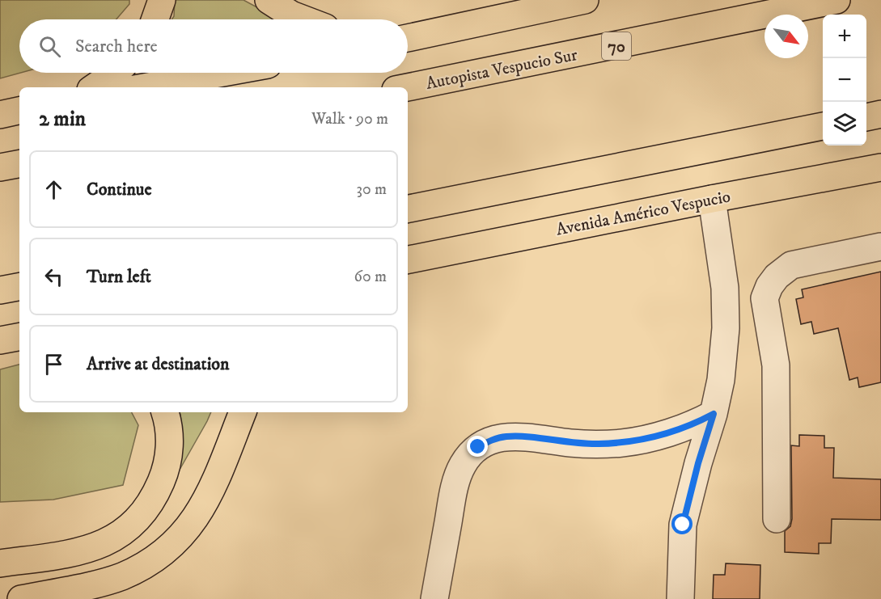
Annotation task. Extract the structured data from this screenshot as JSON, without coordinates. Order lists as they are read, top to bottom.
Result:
{
  "streets": {
    "main road": ["70", "Autopista Vespucio Sur", "Avenida Américo Vespucio"]
  },
  "north": "bottom right",
  "page": {
    "map_buttons": ["+", "−"],
    "search": "Search here",
    "heading": ["2 min", "Walk · 90 m"],
    "list": [
      ["Continue", "30 m"],
      ["Turn left", "60 m"],
      "Arrive at destination"
    ]
  }
}
